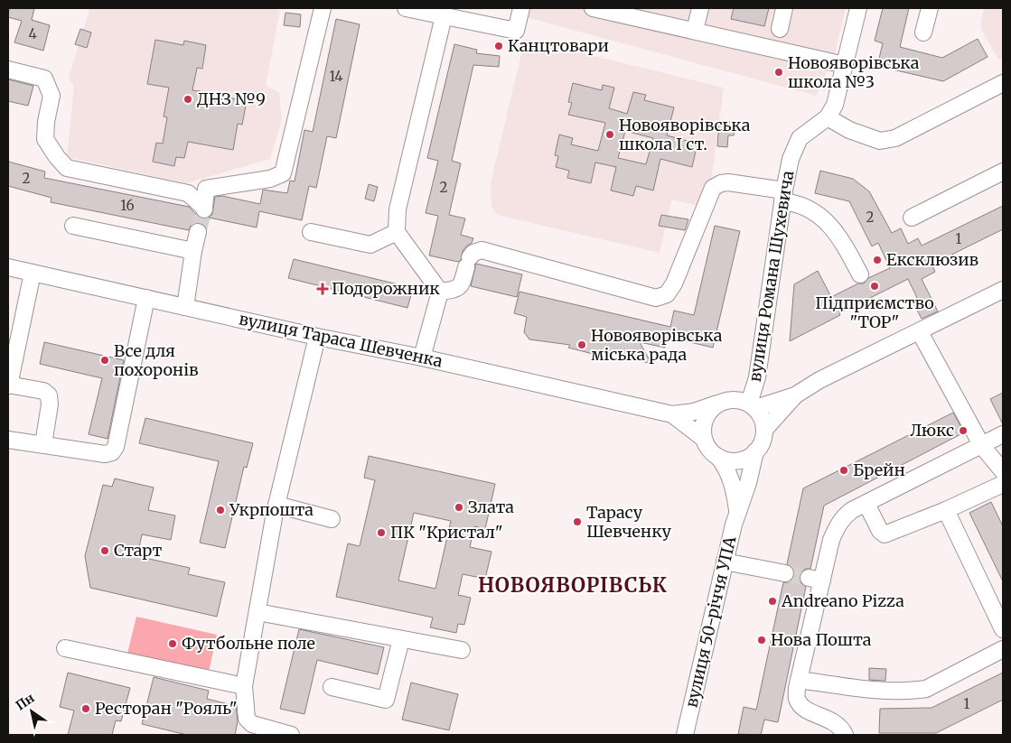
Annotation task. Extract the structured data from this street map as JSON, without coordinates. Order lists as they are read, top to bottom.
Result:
{
  "streets": {
    "street": ["вулиця Романа Шухевича", "вулиця Тараса Шевченка", "вулиця 50-річчя УПА"]
  },
  "crossings": [
    ["вулиця Романа Шухевича", "вулиця Тараса Шевченка"],
    ["вулиця Романа Шухевича", "вулиця 50-річчя УПА"],
    ["вулиця Тараса Шевченка", "вулиця 50-річчя УПА"]
  ],
  "districts": ["НОВОЯВОРІВСЬК"],
  "places": {
    "other": [
      "Канцтовари",
      "Новояворівська школа №3",
      "ДНЗ №9",
      "Новояворівська школа І ст.",
      "Ексклюзив",
      "Підприємство \"ТОР\"",
      "Новояворівська міська рада",
      "Все для похоронів",
      "Люкс",
      "Брейн",
      "Злата",
      "Укрпошта",
      "Тарасу Шевченку",
      "ПК \"Кристал\"",
      "Старт",
      "Andreano Pizza",
      "Нова Пошта",
      "Футбольне поле",
      "Ресторан \"Рояль\""
    ],
    "health": ["Подорожник"]
  },
  "house_numbers": [
    "4",
    "14",
    "2",
    "2",
    "16",
    "2",
    "1",
    "1"
  ],
  "north": "top left"
}
